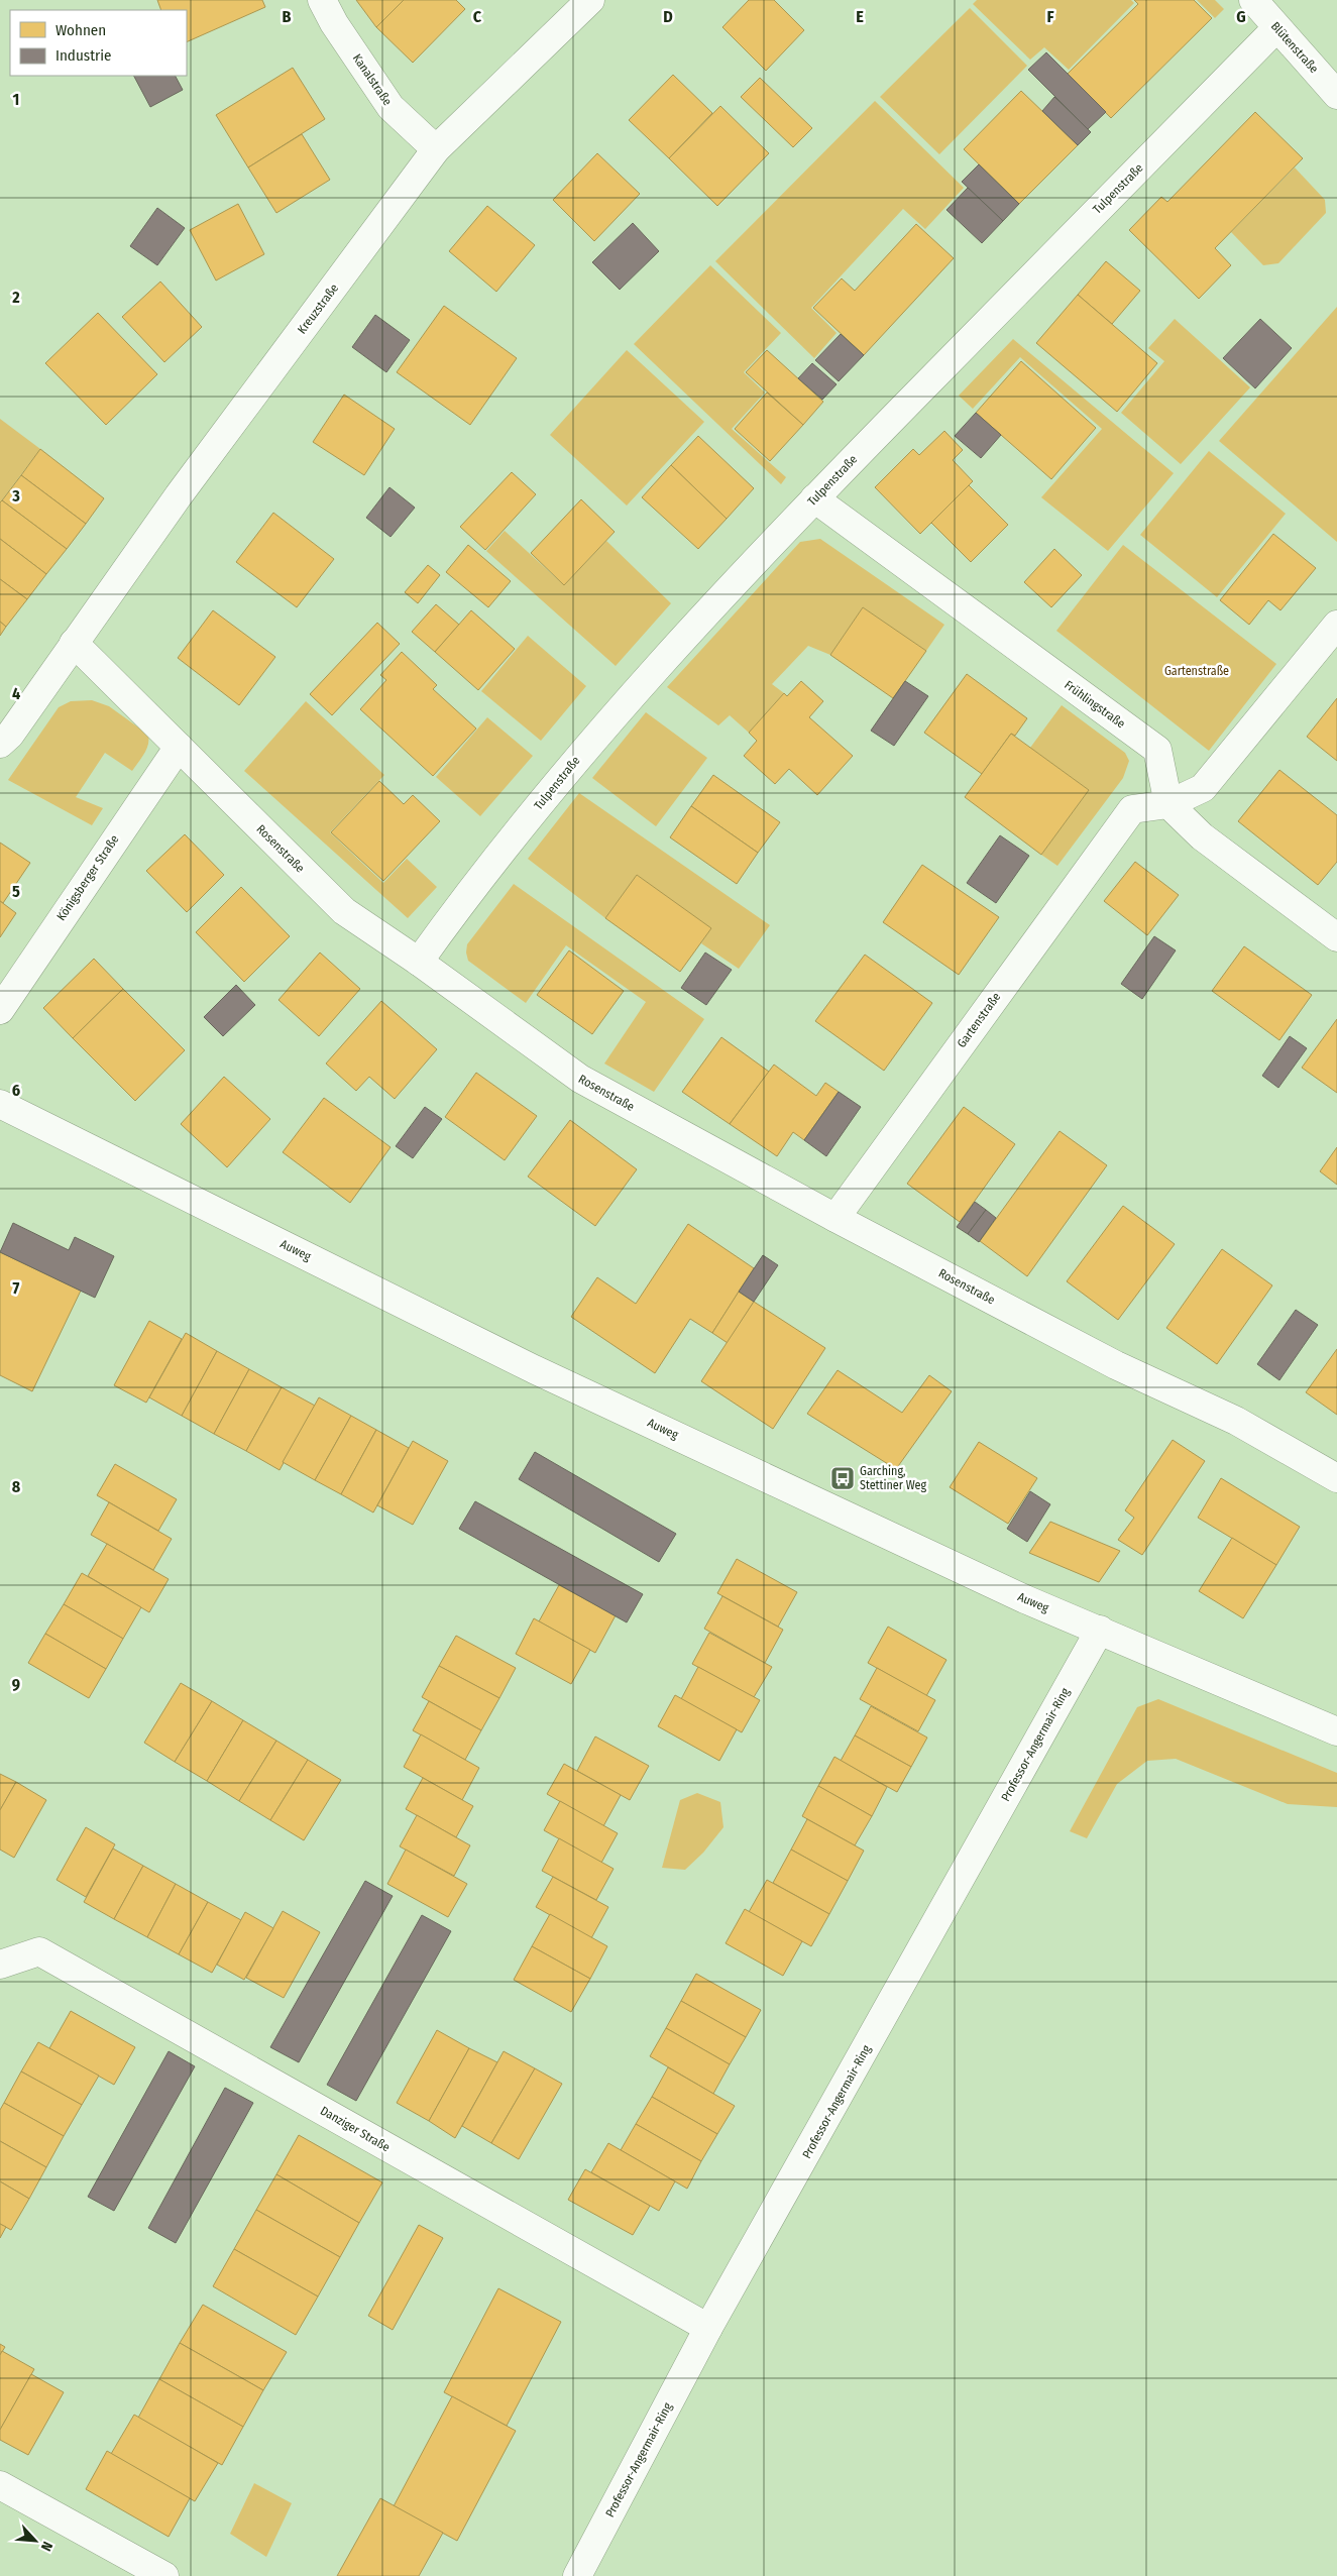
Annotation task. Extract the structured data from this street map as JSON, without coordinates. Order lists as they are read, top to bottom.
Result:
{
  "streets": {
    "street": [
      "Blütenstraße",
      "Kanalstraße",
      "Tulpenstraße",
      "Kreuzstraße",
      "Frühlingstraße",
      "Rosenstraße",
      "Königsberger Straße",
      "Gartenstraße",
      "Auweg",
      "Professor-Angermair-Ring",
      "Danziger Straße"
    ]
  },
  "crossings": [
    ["Blütenstraße", "Tulpenstraße"],
    ["Kanalstraße", "Kreuzstraße"],
    ["Tulpenstraße", "Frühlingstraße"],
    ["Tulpenstraße", "Rosenstraße"],
    ["Kreuzstraße", "Rosenstraße"],
    ["Frühlingstraße", "Gartenstraße"],
    ["Rosenstraße", "Königsberger Straße"],
    ["Rosenstraße", "Gartenstraße"],
    ["Auweg", "Professor-Angermair-Ring"],
    ["Professor-Angermair-Ring", "Danziger Straße"]
  ],
  "parks": ["Gartenstraße"],
  "places": {
    "bus stop": ["Garching, Stettiner Weg"]
  },
  "legend": ["Wohnen", "Industrie"],
  "north": "bottom right",
  "grid": {
    "columns": [
      "B",
      "C",
      "D",
      "E",
      "F",
      "G"
    ],
    "rows": [
      "1",
      "2",
      "3",
      "4",
      "5",
      "6",
      "7",
      "8",
      "9"
    ]
  }
}
